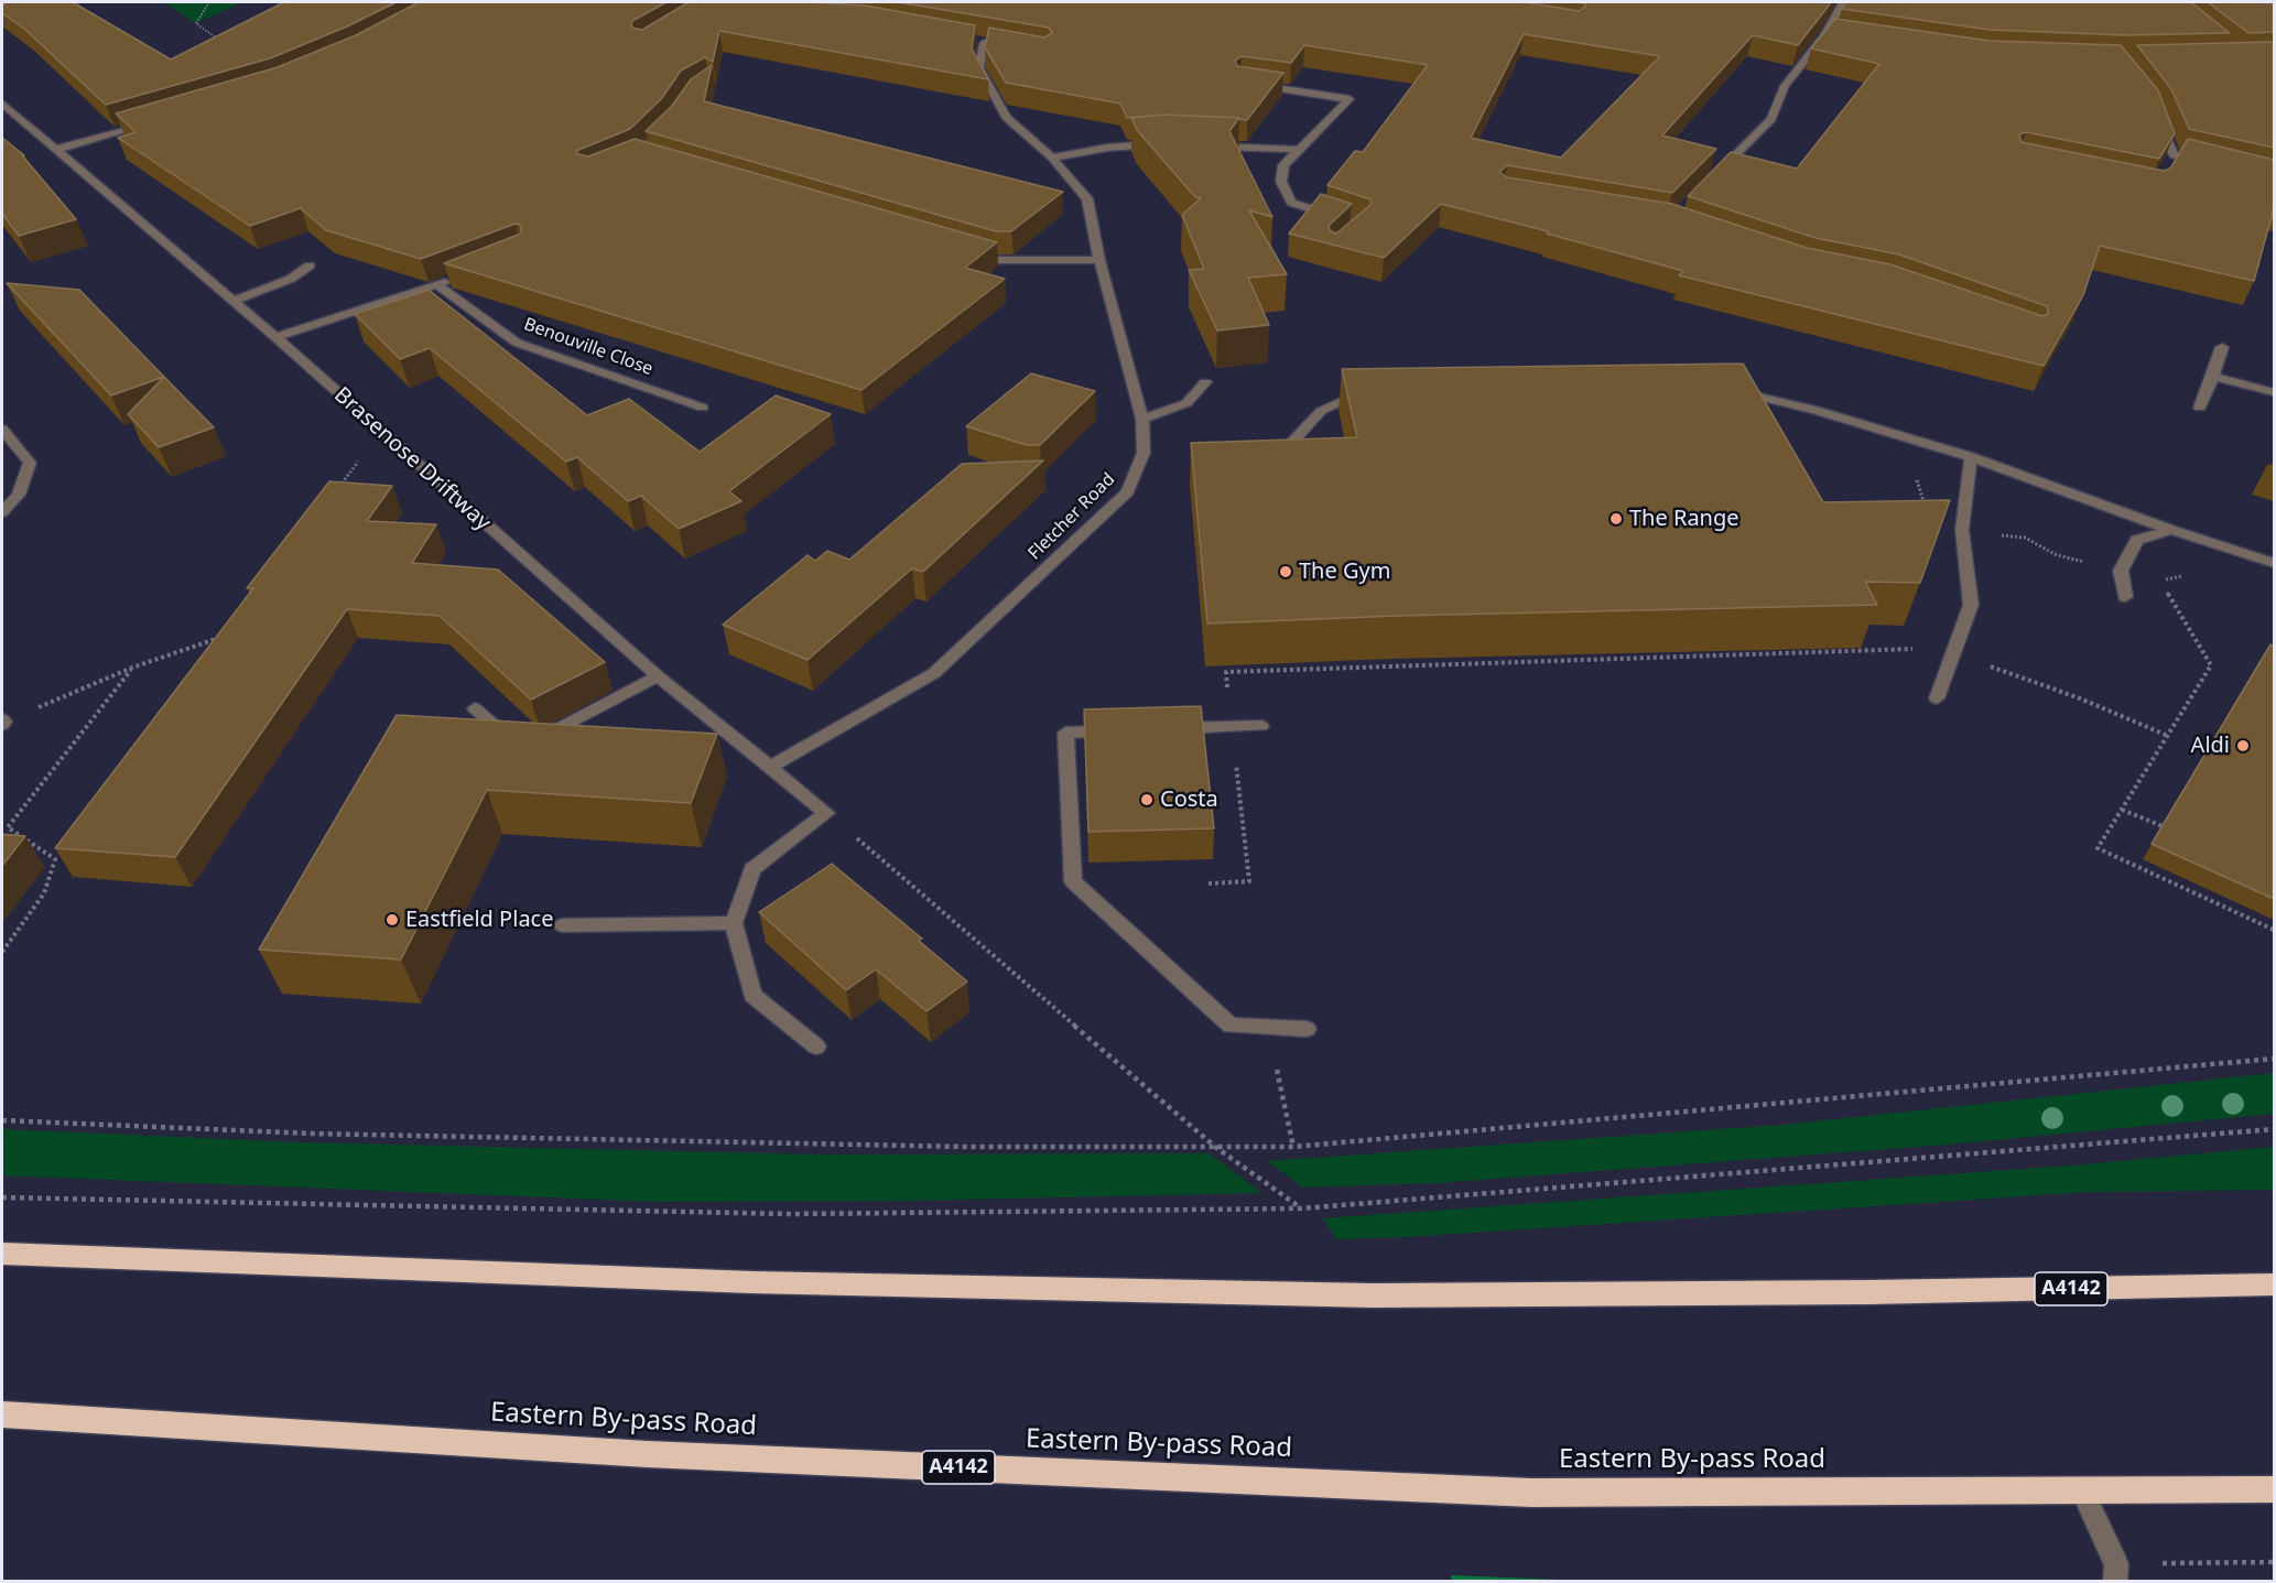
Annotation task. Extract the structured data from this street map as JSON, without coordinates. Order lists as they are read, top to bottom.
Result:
{
  "streets": {
    "highway": ["A4142", "Eastern By-pass Road"],
    "street": ["Benouville Close", "Brasenose Driftway", "Fletcher Road"]
  },
  "crossings": [
    ["Brasenose Driftway", "Fletcher Road"]
  ],
  "places": [
    "The Range",
    "The Gym",
    "Aldi",
    "Costa",
    "Eastfield Place"
  ]
}
